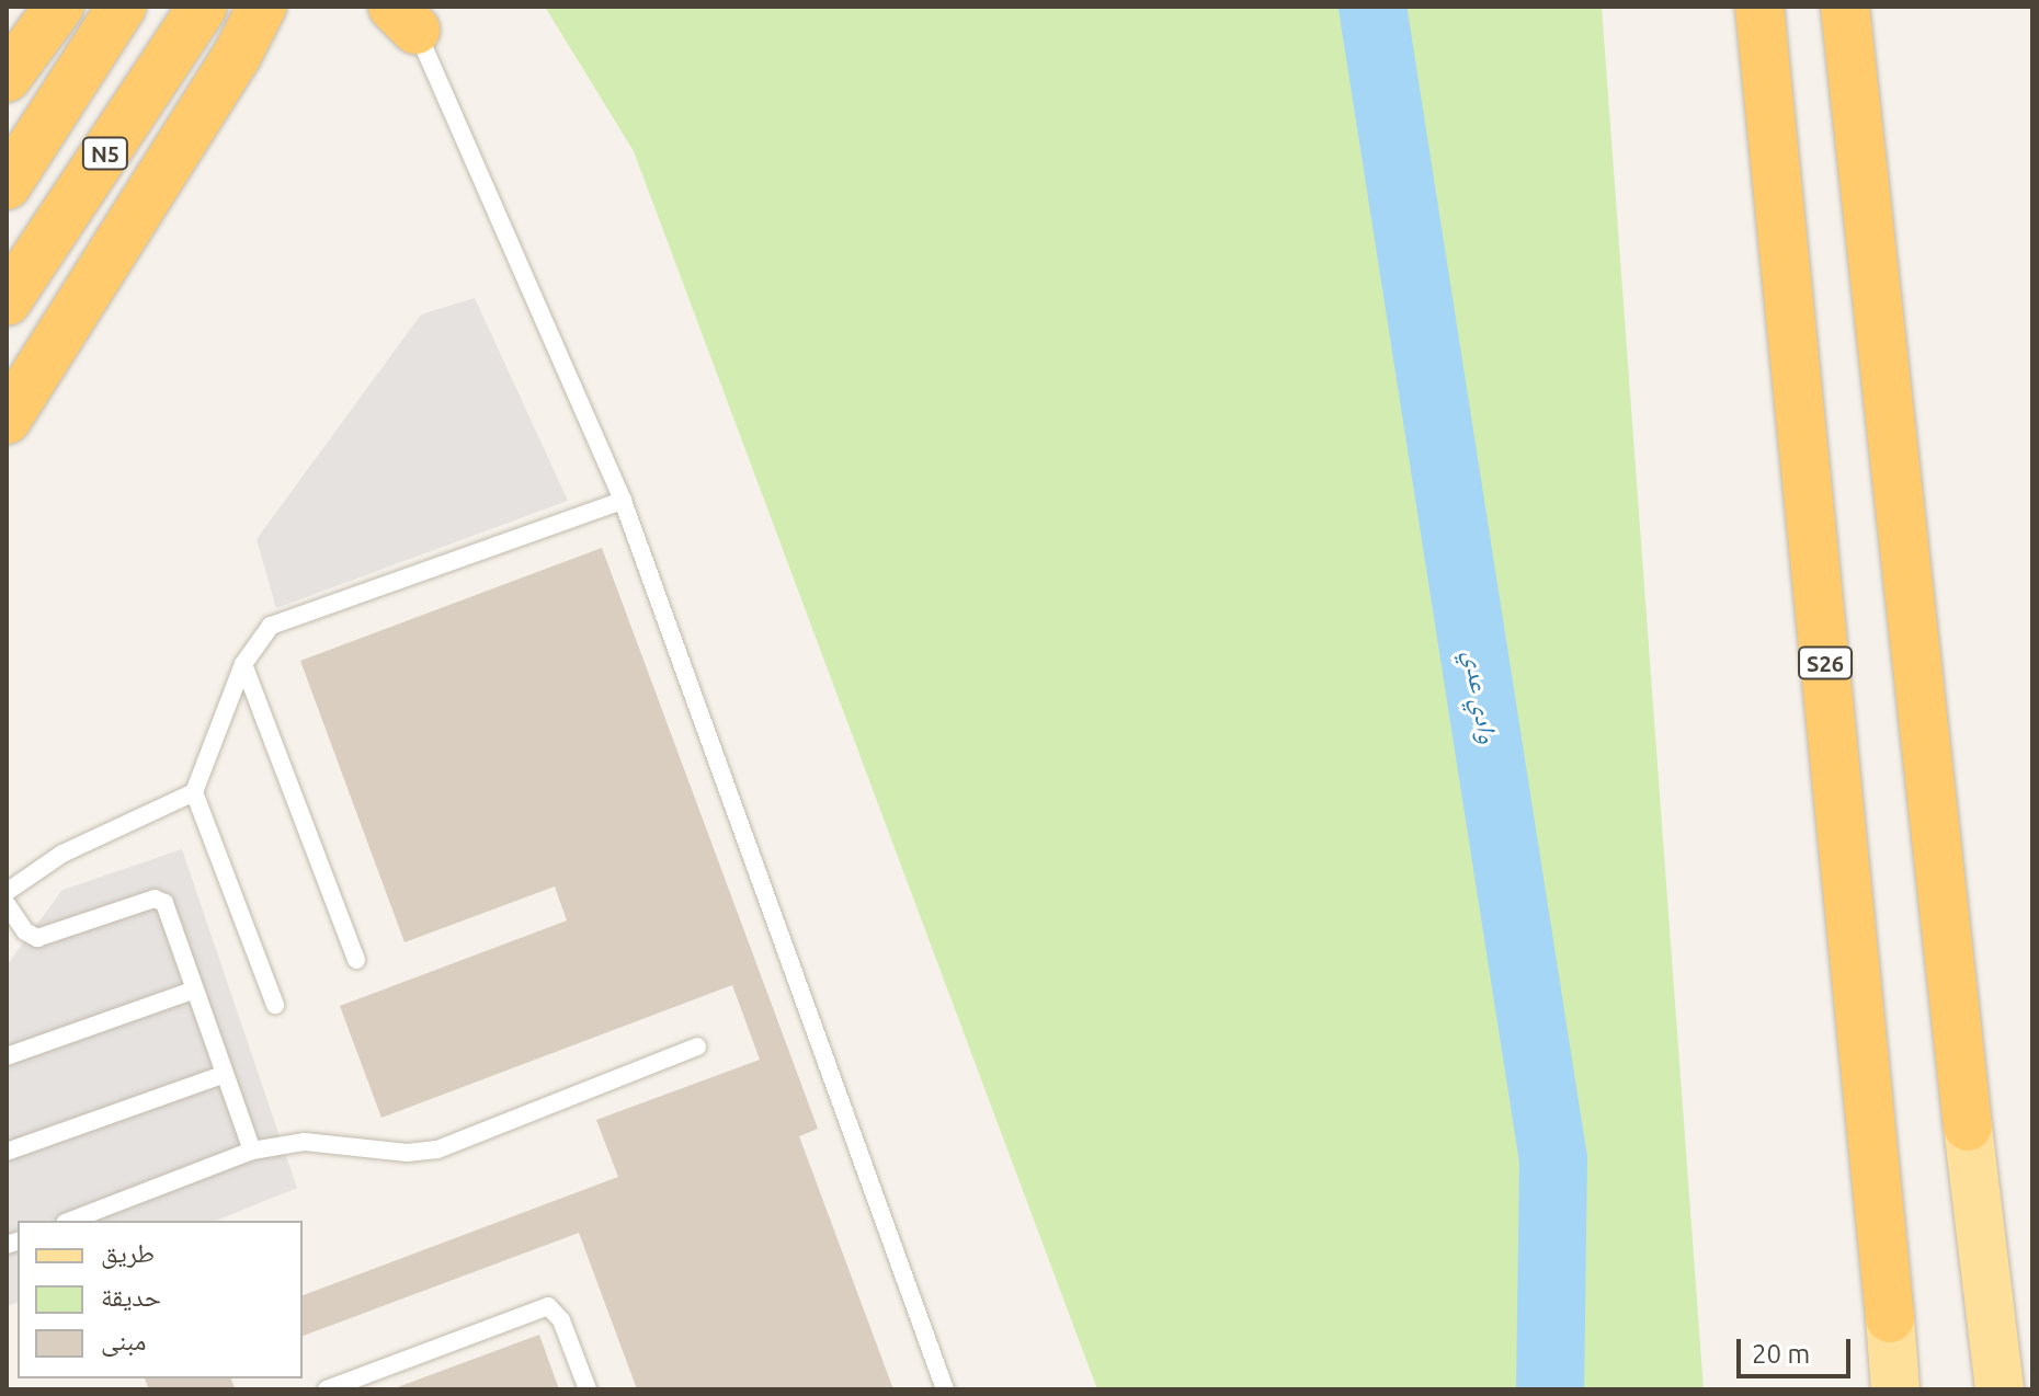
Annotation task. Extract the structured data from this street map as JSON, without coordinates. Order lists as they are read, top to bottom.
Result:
{
  "streets": {
    "highway": ["N5", "S26"]
  },
  "water": ["وادي عدي"],
  "legend": ["طريق", "حديقة", "مبنى"],
  "scale_bar": "20 m"
}
